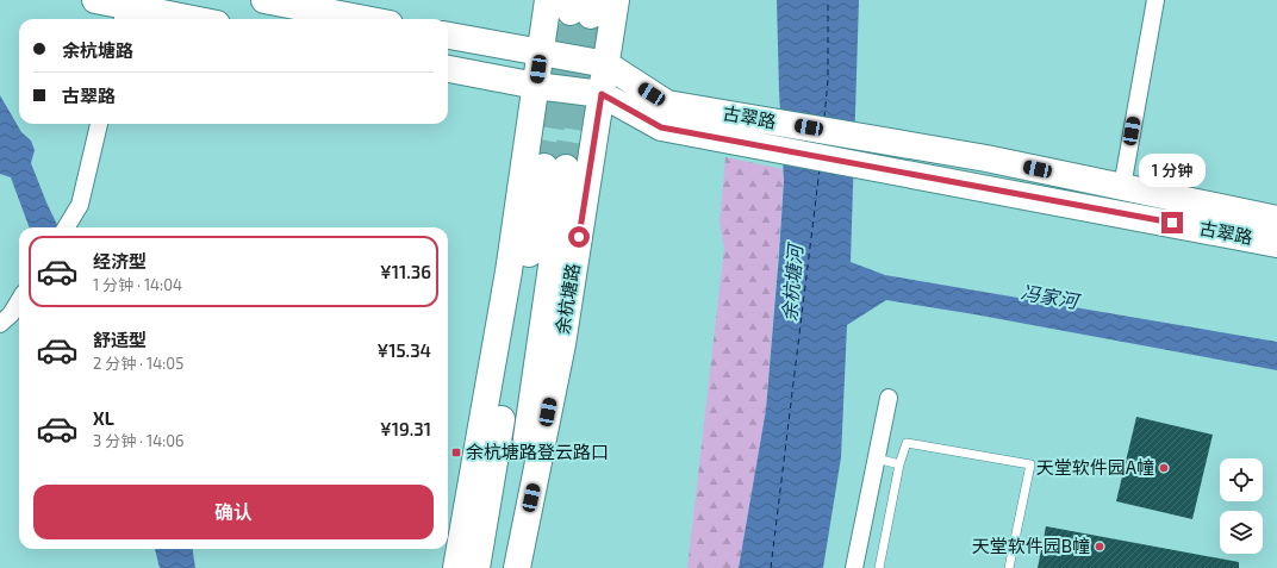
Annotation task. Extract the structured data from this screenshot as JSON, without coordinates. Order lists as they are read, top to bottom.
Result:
{
  "streets": {
    "main road": ["古翠路", "余杭塘路"]
  },
  "crossings": [
    ["古翠路", "余杭塘路"]
  ],
  "water": ["余杭塘河", "冯家河"],
  "places": {
    "transit": ["余杭塘路登云路口"],
    "other": ["天堂软件园A幢", "天堂软件园B幢"]
  },
  "page": {
    "banner": ["余杭塘路", "古翠路"],
    "bubble": "1 分钟",
    "list": [
      {
        "name": "经济型",
        "note": "1 分钟 · 14:04",
        "value": "¥11.36"
      },
      {
        "name": "舒适型",
        "note": "2 分钟 · 14:05",
        "value": "¥15.34"
      },
      {
        "name": "XL",
        "note": "3 分钟 · 14:06",
        "value": "¥19.31"
      }
    ],
    "buttons": "确认"
  }
}
